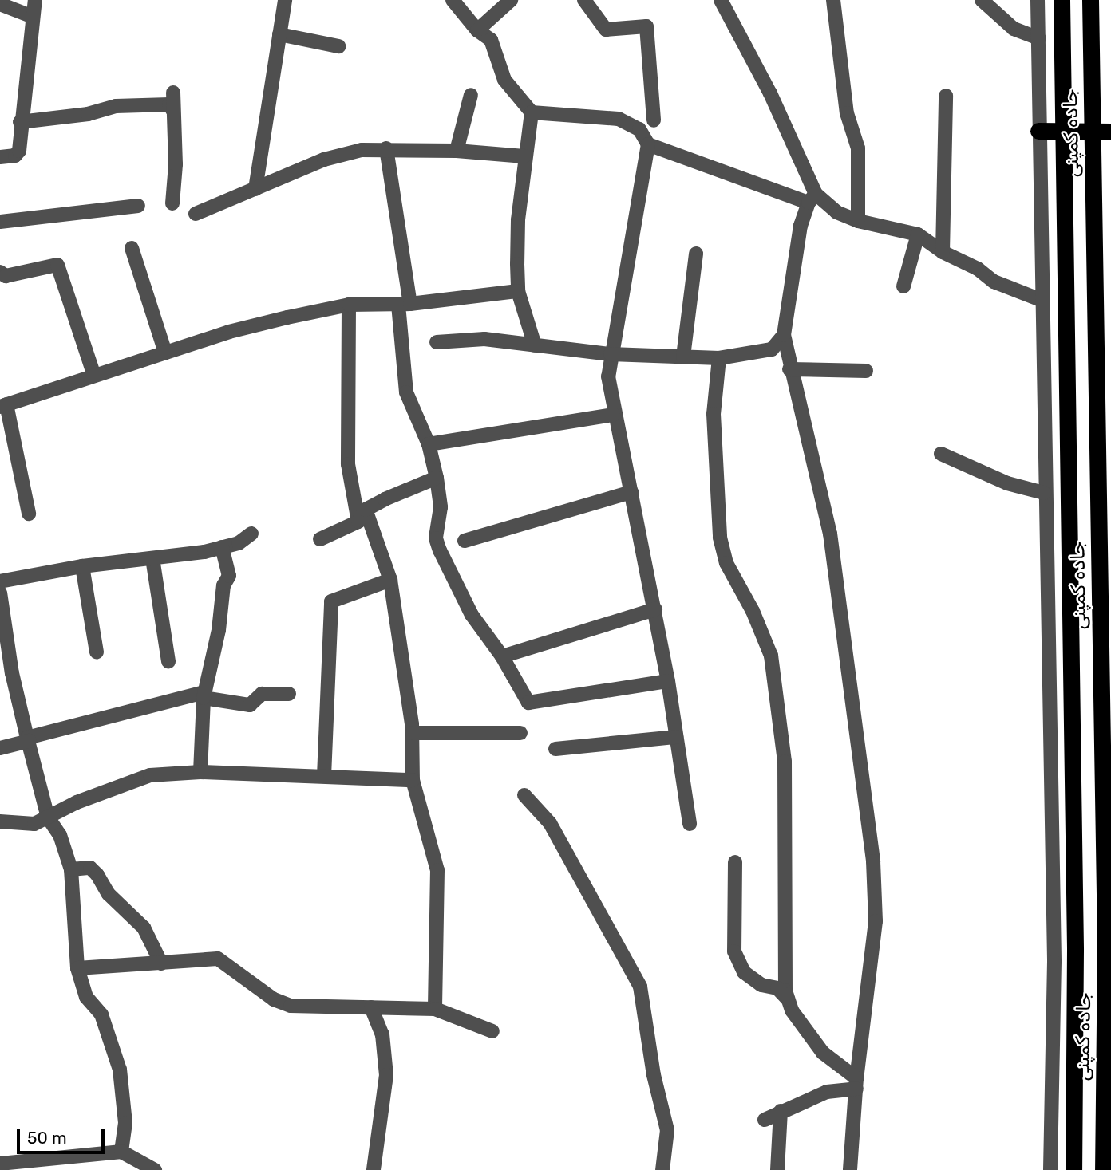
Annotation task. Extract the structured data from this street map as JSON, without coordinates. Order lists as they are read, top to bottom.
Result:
{
  "streets": {
    "highway": ["جاده کمپنی"]
  },
  "scale_bar": "50 m"
}
